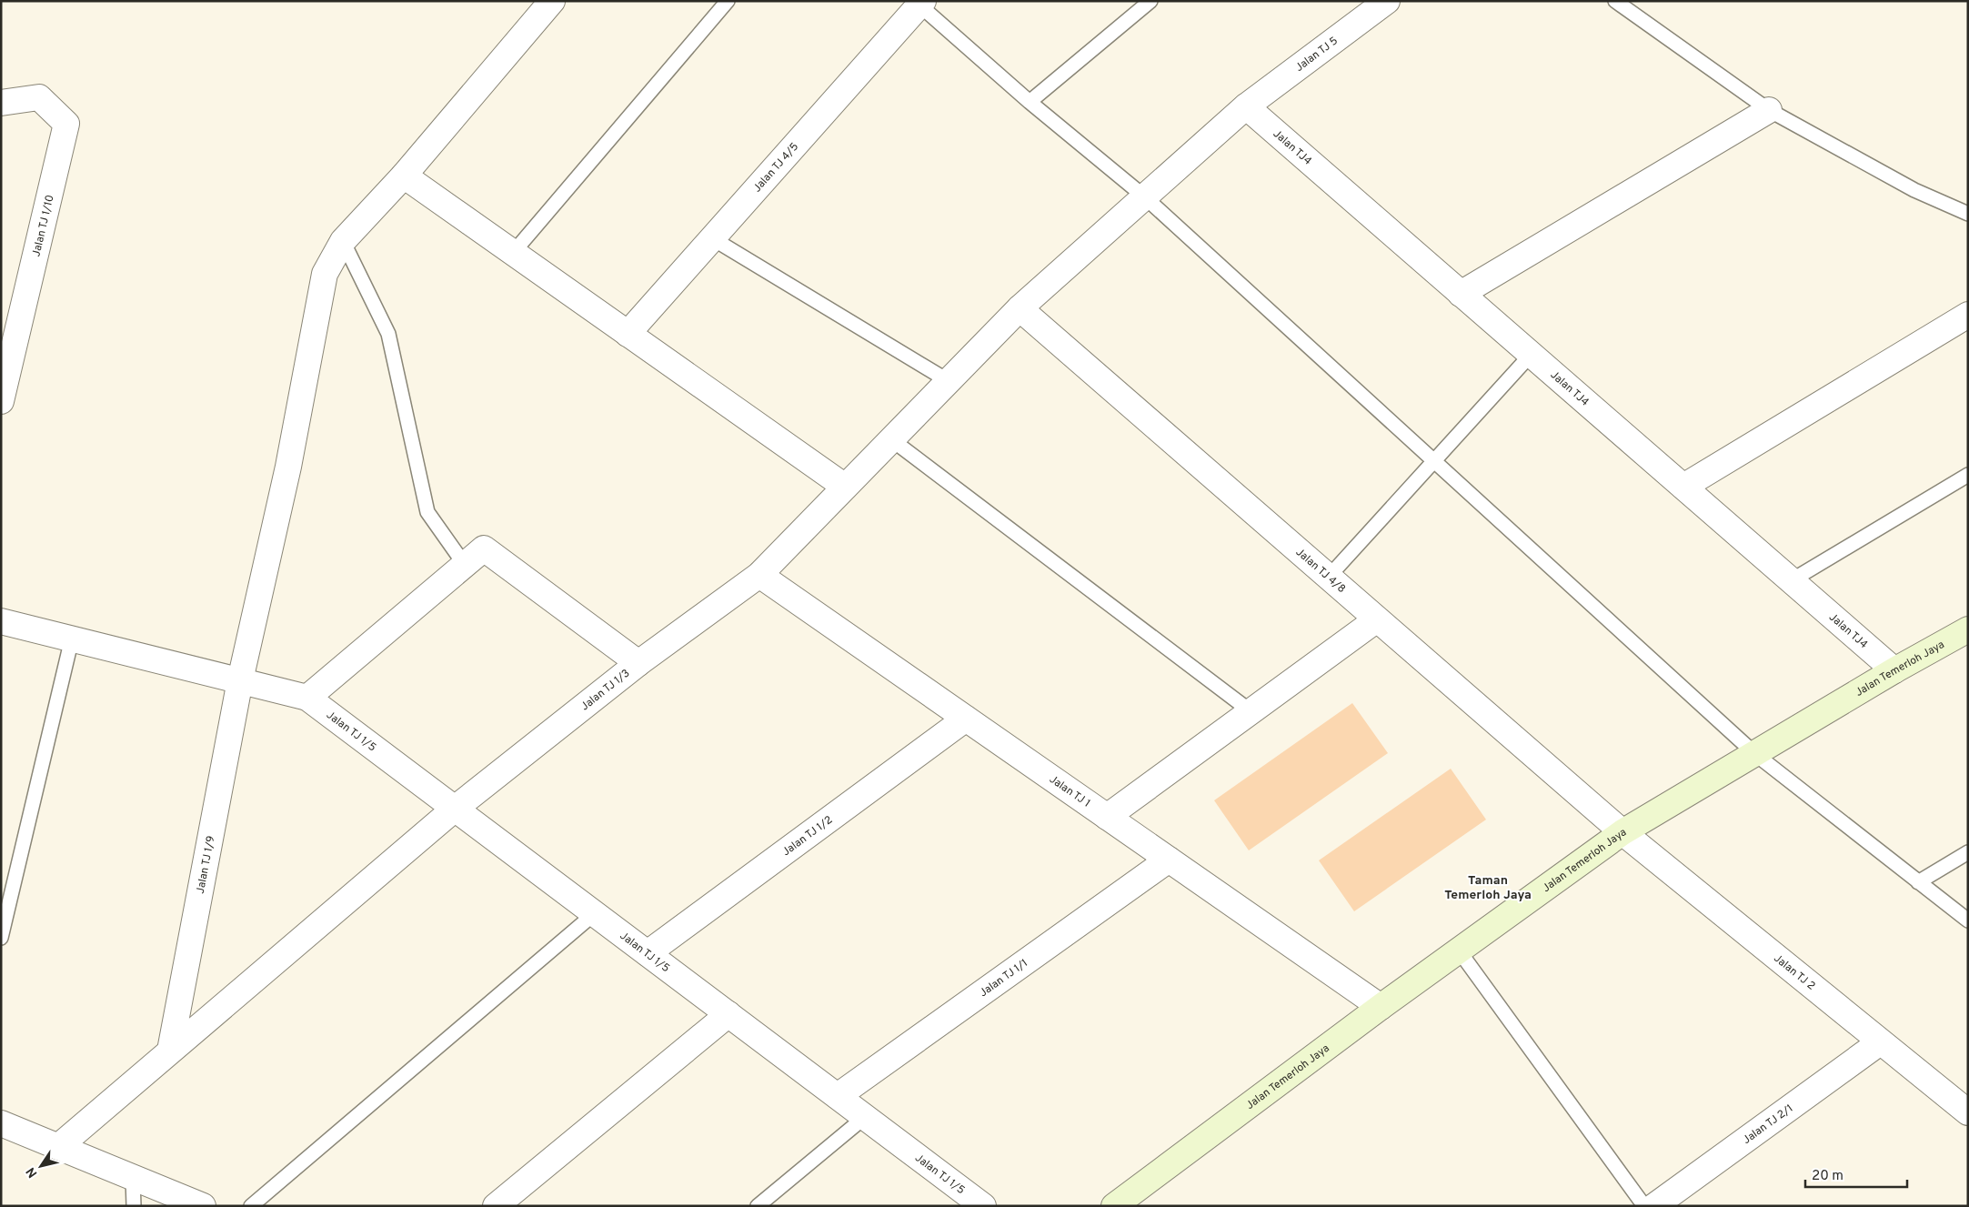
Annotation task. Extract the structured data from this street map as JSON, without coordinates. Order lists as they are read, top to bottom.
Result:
{
  "streets": {
    "street": [
      "Jalan TJ 5",
      "Jalan TJ4",
      "Jalan TJ 4/5",
      "Jalan TJ 1/10",
      "Jalan TJ 4/8",
      "Jalan Temerloh Jaya",
      "Jalan TJ 1/3",
      "Jalan TJ 1/5",
      "Jalan TJ 1",
      "Jalan TJ 1/2",
      "Jalan TJ 1/9",
      "Jalan TJ 2",
      "Jalan TJ 1/1",
      "Jalan TJ 2/1"
    ]
  },
  "crossings": [
    ["Jalan TJ 5", "Jalan TJ4"],
    ["Jalan TJ 5", "Jalan TJ 4/8"],
    ["Jalan TJ 5", "Jalan TJ 1/3"],
    ["Jalan TJ4", "Jalan Temerloh Jaya"],
    ["Jalan TJ 4/8", "Jalan Temerloh Jaya"],
    ["Jalan TJ 4/8", "Jalan TJ 1/3"],
    ["Jalan TJ 4/8", "Jalan TJ 2"],
    ["Jalan Temerloh Jaya", "Jalan TJ 1"],
    ["Jalan Temerloh Jaya", "Jalan TJ 2"],
    ["Jalan TJ 1/3", "Jalan TJ 1/5"],
    ["Jalan TJ 1/3", "Jalan TJ 1"],
    ["Jalan TJ 1/3", "Jalan TJ 1/9"],
    ["Jalan TJ 1/5", "Jalan TJ 1/2"],
    ["Jalan TJ 1/5", "Jalan TJ 1/1"],
    ["Jalan TJ 1", "Jalan TJ 1/2"],
    ["Jalan TJ 1", "Jalan TJ 1/1"],
    ["Jalan TJ 2", "Jalan TJ 2/1"]
  ],
  "districts": ["Taman Temerloh Jaya"],
  "scale_bar": "20 m",
  "north": "bottom left"
}
